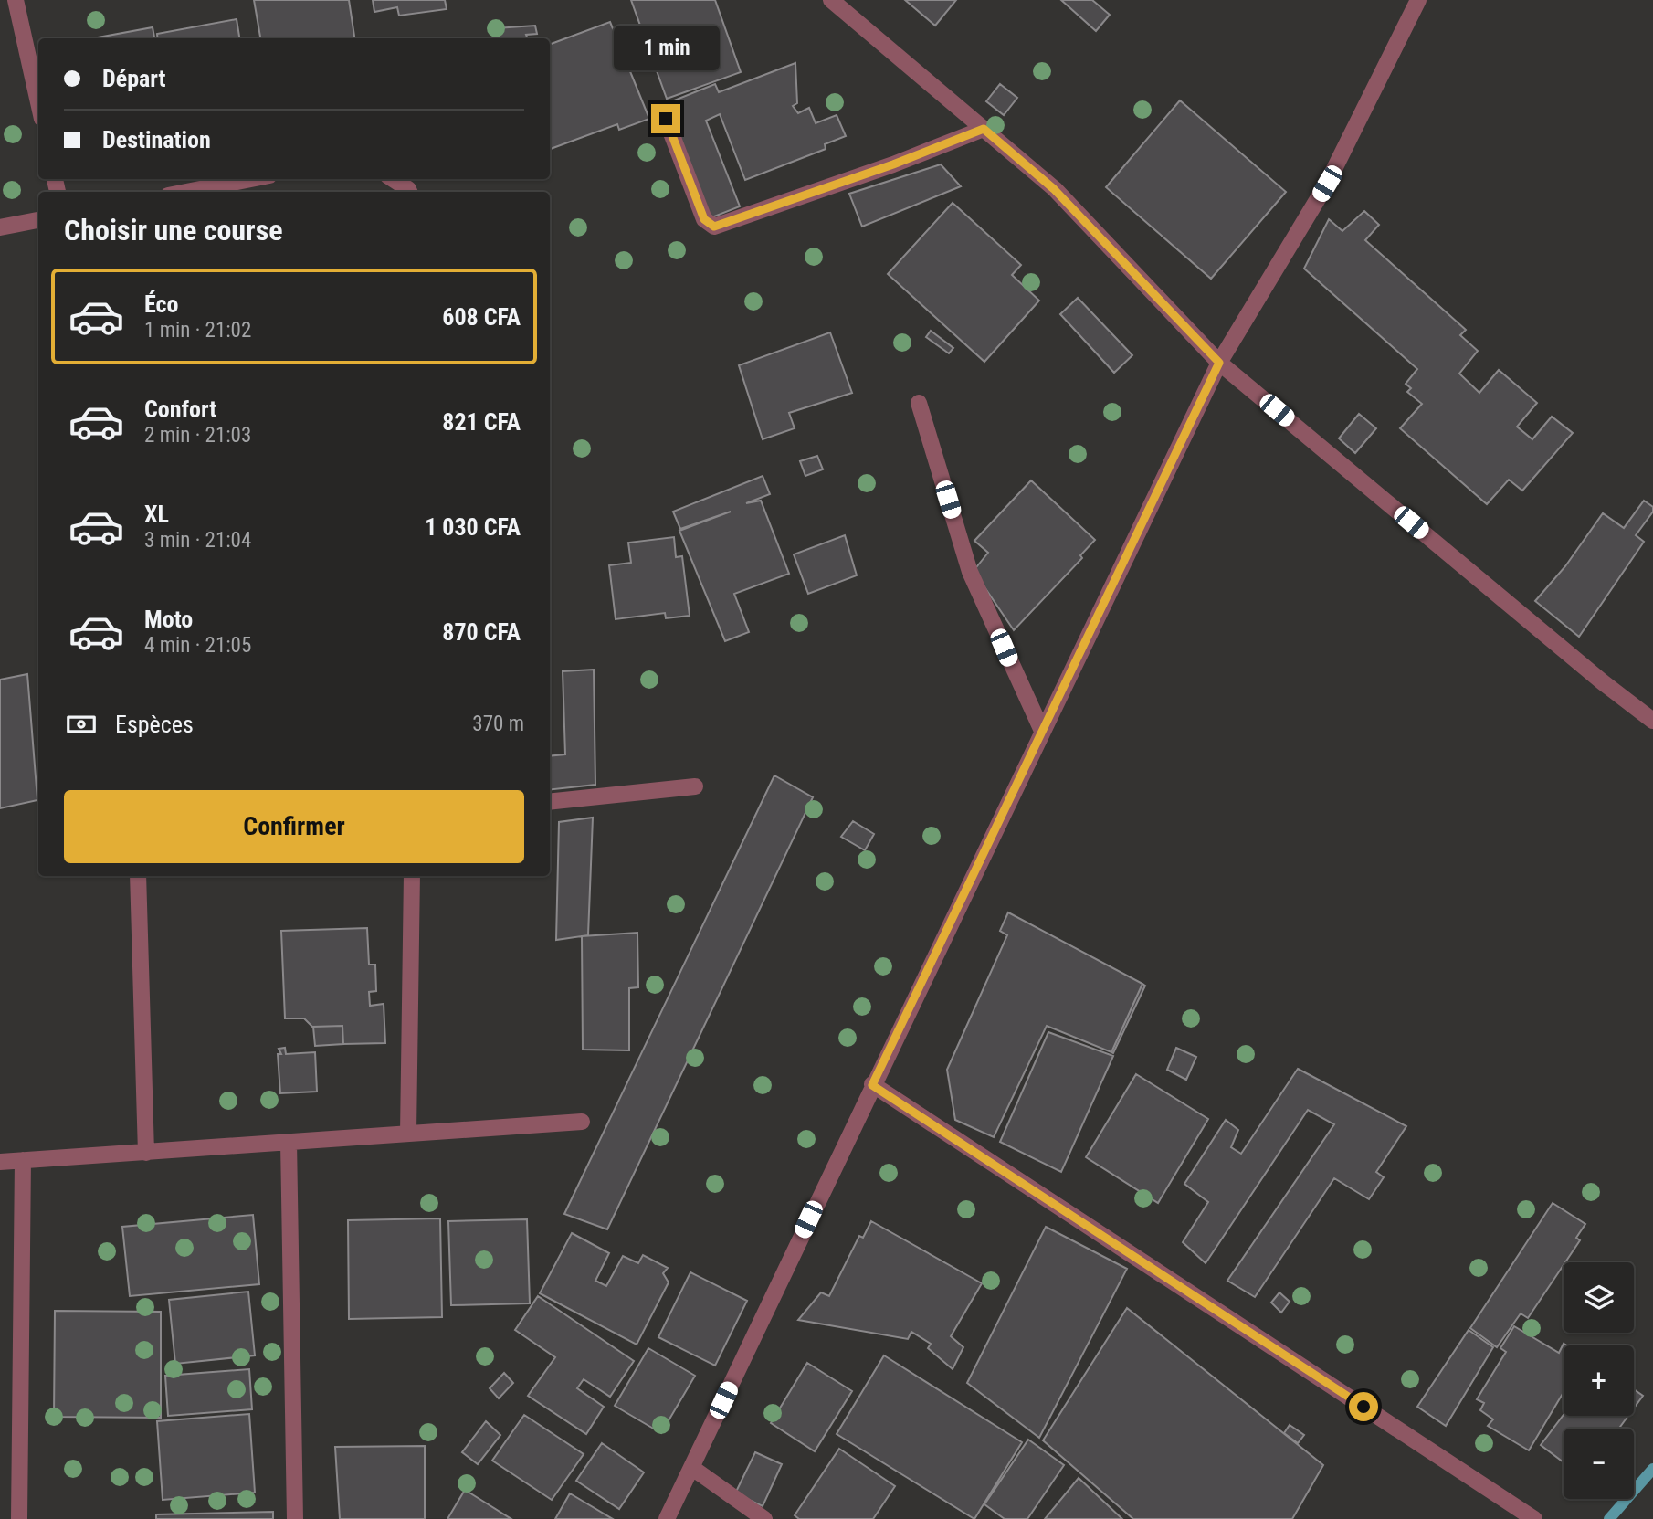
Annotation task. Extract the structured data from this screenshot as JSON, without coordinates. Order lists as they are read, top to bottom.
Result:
{
  "page": {
    "bubble": "1 min",
    "banner": ["Départ", "Destination"],
    "heading": "Choisir une course",
    "list": [
      {
        "name": "Éco",
        "note": "1 min · 21:02",
        "value": "608 CFA"
      },
      {
        "name": "Confort",
        "note": "2 min · 21:03",
        "value": "821 CFA"
      },
      {
        "name": "XL",
        "note": "3 min · 21:04",
        "value": "1 030 CFA"
      },
      {
        "name": "Moto",
        "note": "4 min · 21:05",
        "value": "870 CFA"
      }
    ],
    "pay": ["Espèces", "370 m"],
    "buttons": "Confirmer",
    "map_buttons": ["+", "−"]
  }
}
